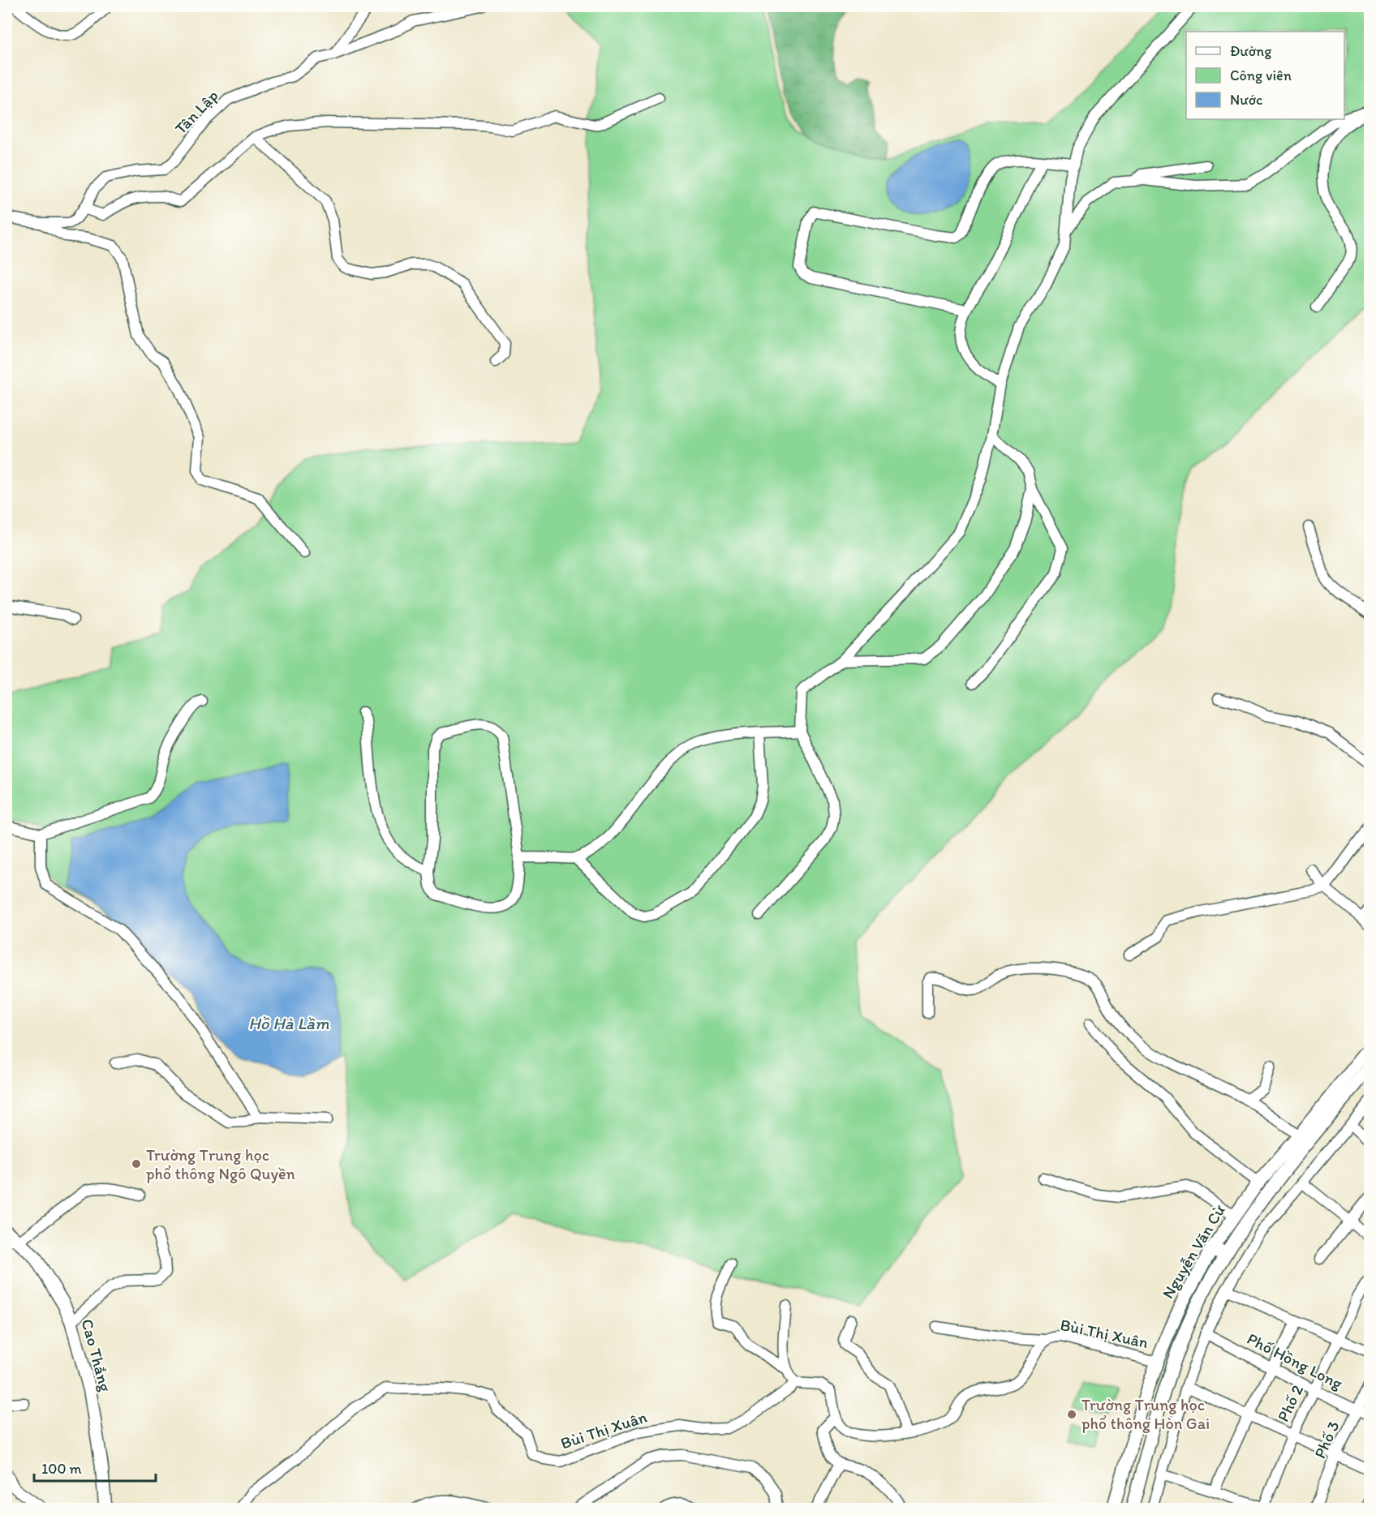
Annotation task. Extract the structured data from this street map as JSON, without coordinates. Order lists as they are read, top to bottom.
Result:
{
  "streets": {
    "main road": ["Nguyễn Văn Cừ", "Cao Thắng"],
    "street": [
      "Tân Lập",
      "Bùi Thị Xuân",
      "Phố Hồng Long",
      "Phố 2",
      "Phố 3"
    ]
  },
  "crossings": [
    ["Nguyễn Văn Cừ", "Bùi Thị Xuân"],
    ["Phố Hồng Long", "Phố 2"],
    ["Phố Hồng Long", "Phố 3"]
  ],
  "water": ["Hồ Hà Lầm"],
  "places": ["Trường Trung học phổ thông Ngô Quyền", "Trường Trung học phổ thông Hòn Gai"],
  "legend": ["Đường", "Công viên", "Nước"],
  "scale_bar": "100 m"
}
